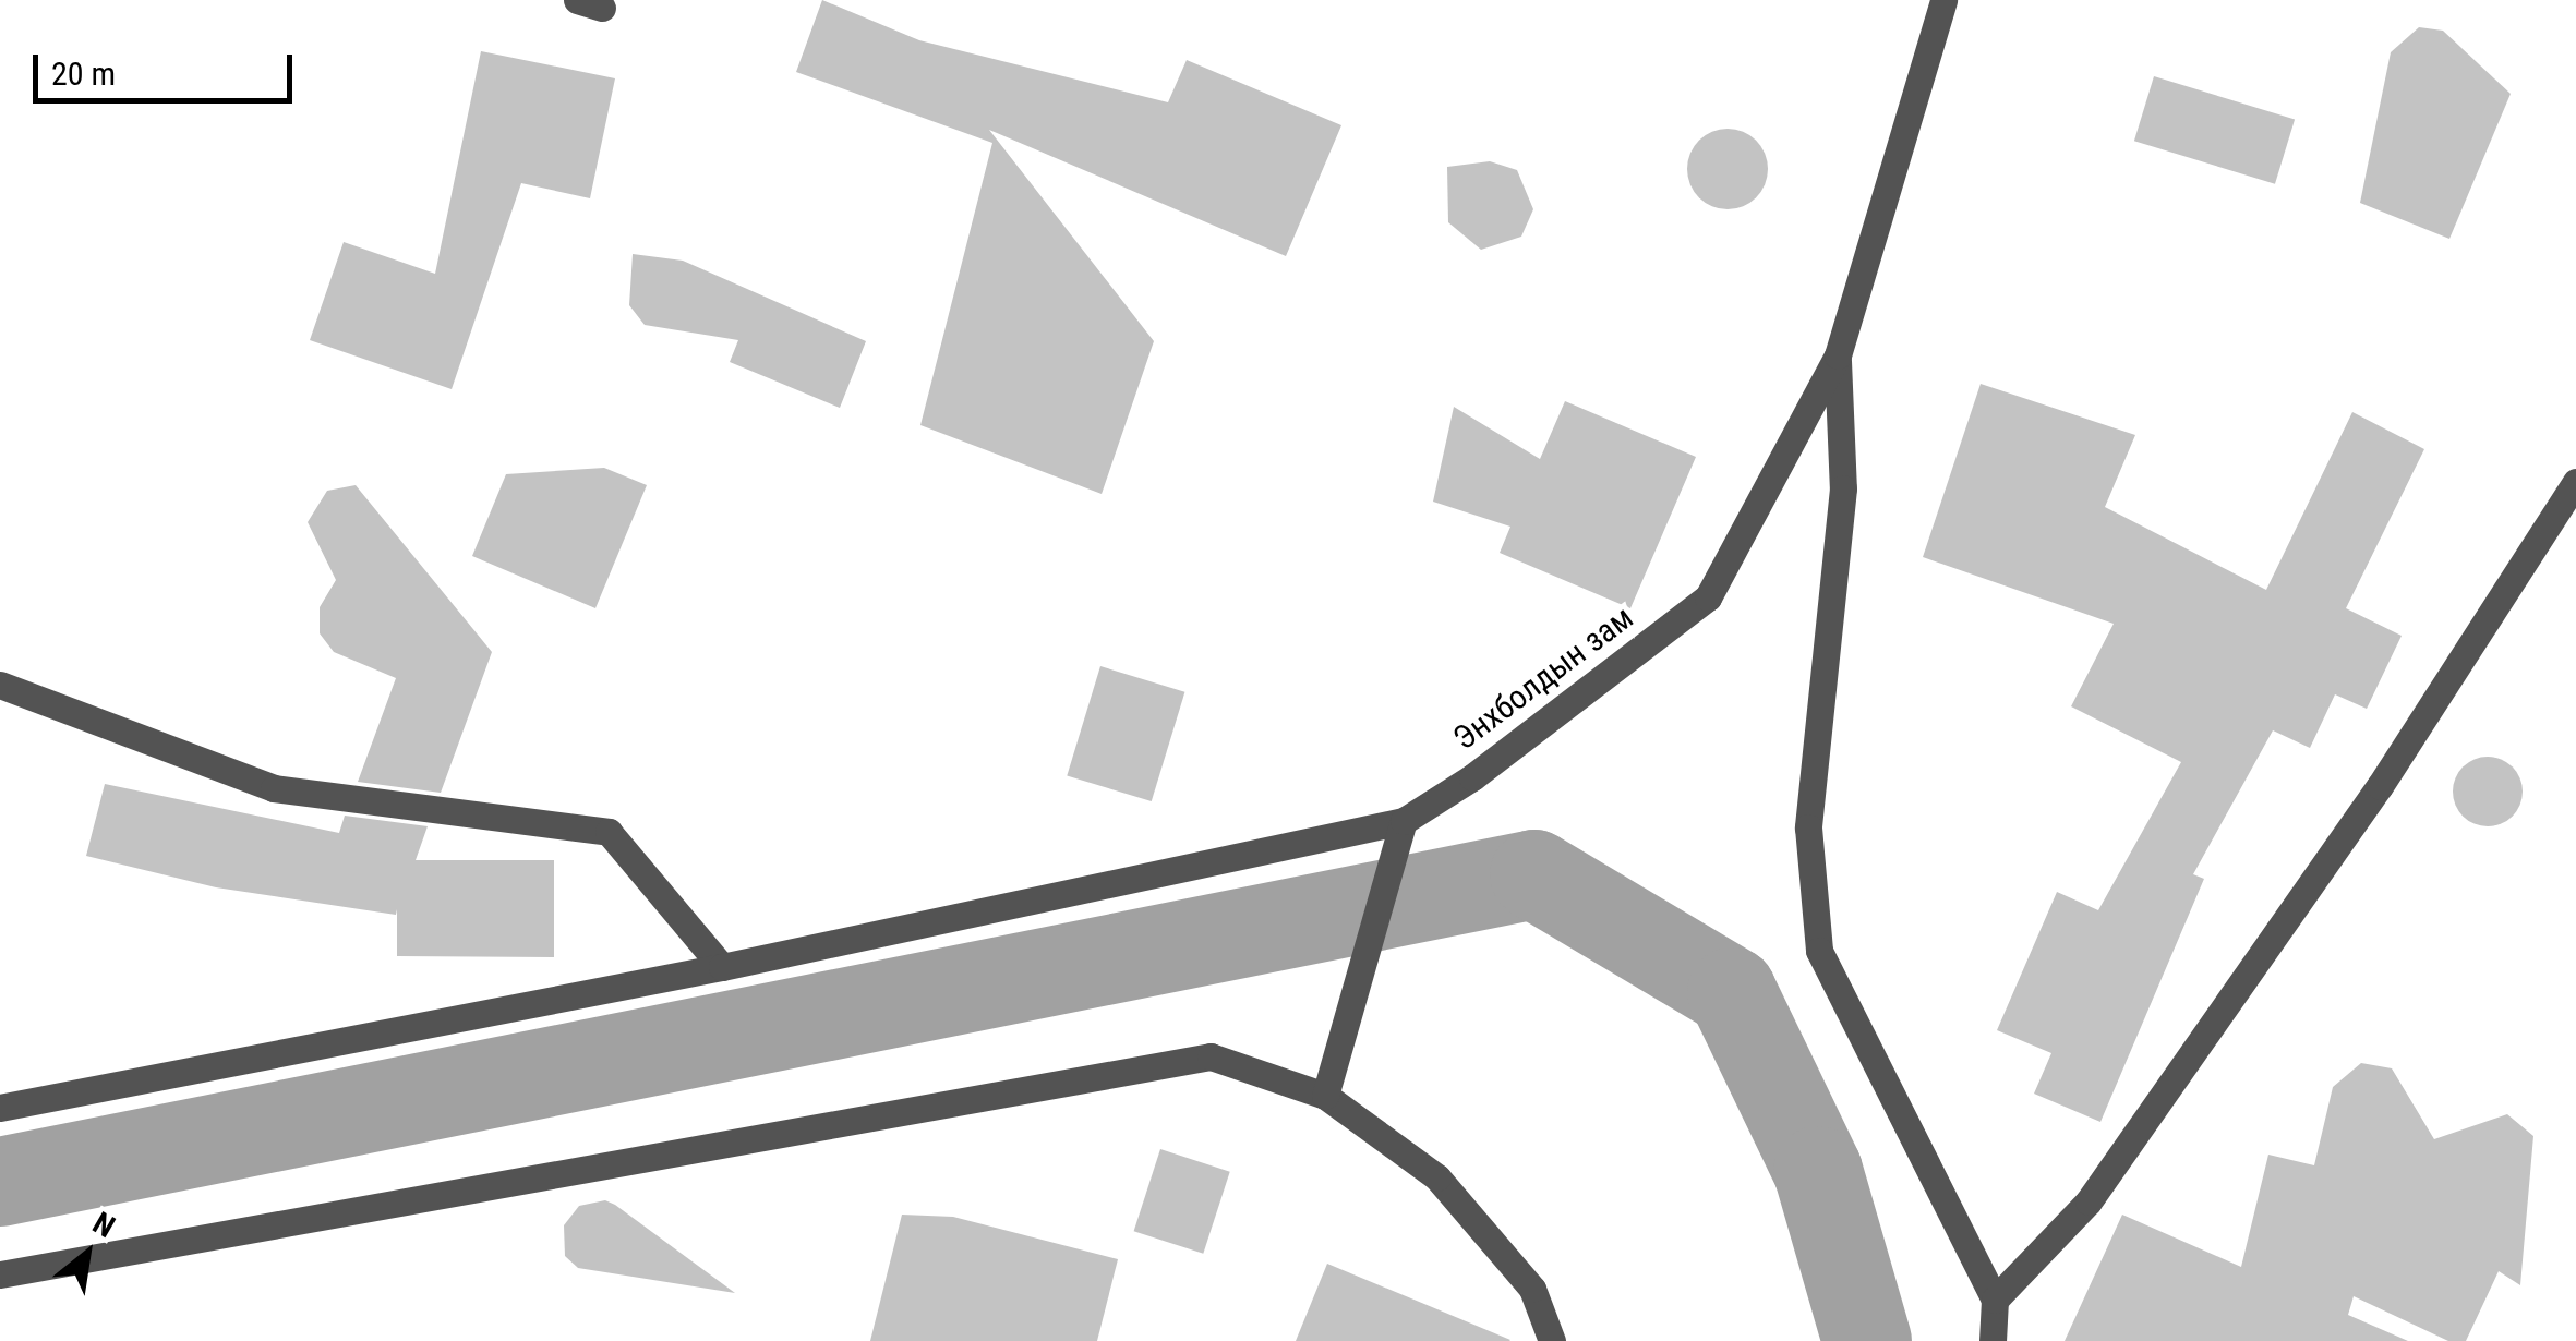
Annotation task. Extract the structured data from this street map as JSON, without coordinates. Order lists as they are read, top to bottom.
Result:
{
  "streets": {
    "street": ["Энхболдын зам"]
  },
  "scale_bar": "20 m",
  "north": "top right"
}
